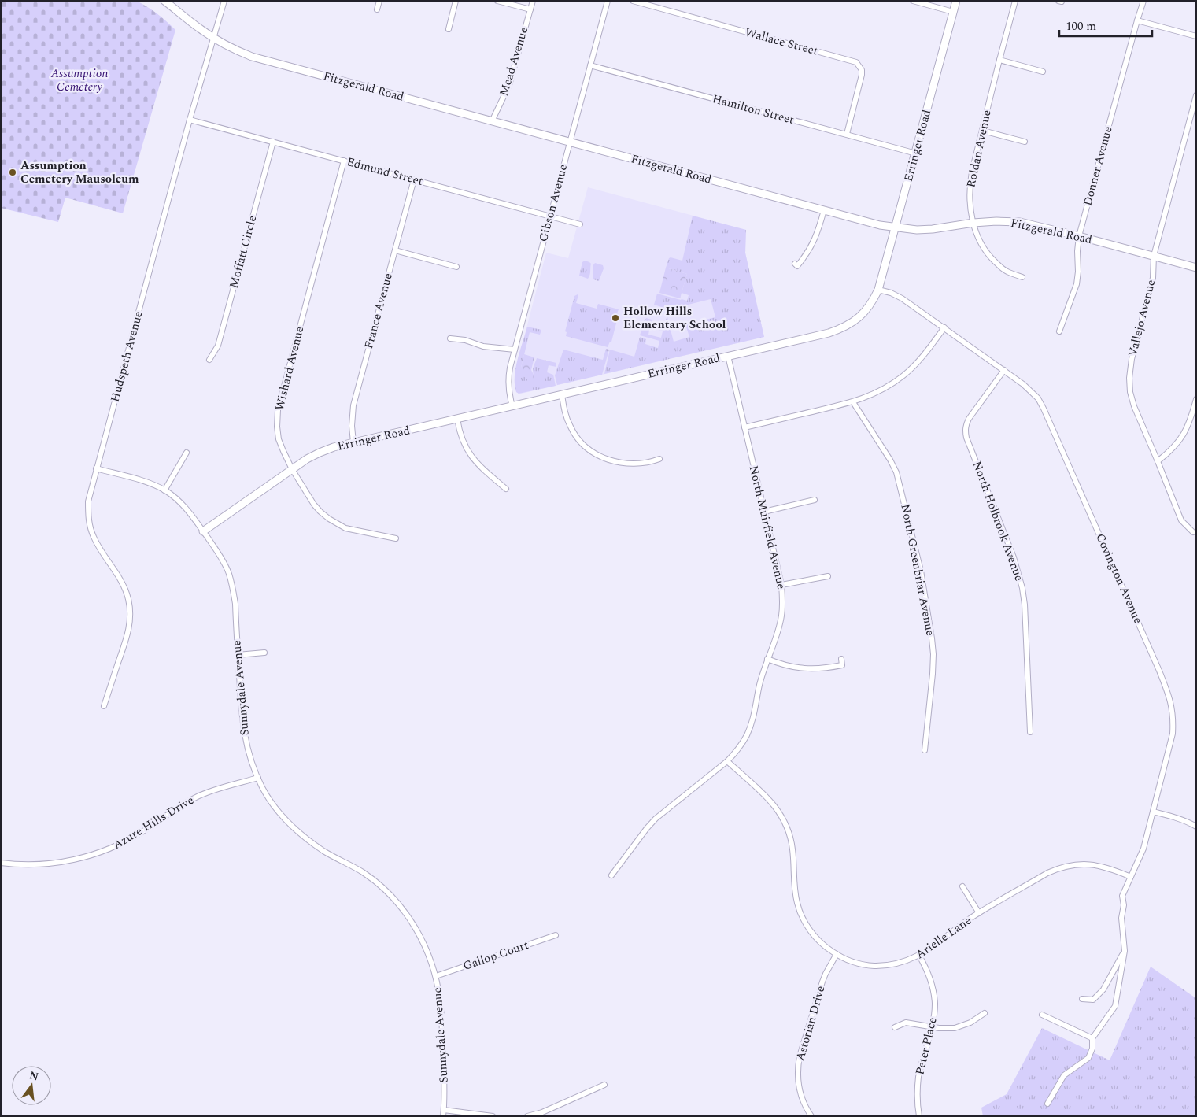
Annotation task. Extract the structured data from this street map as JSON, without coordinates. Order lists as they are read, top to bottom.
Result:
{
  "streets": {
    "main road": ["Fitzgerald Road", "Erringer Road"],
    "street": [
      "Wallace Street",
      "Mead Avenue",
      "Hamilton Street",
      "Roldan Avenue",
      "Donner Avenue",
      "Edmund Street",
      "Gibson Avenue",
      "Moffatt Circle",
      "France Avenue",
      "Vallejo Avenue",
      "Hudspeth Avenue",
      "Wishard Avenue",
      "North Holbrook Avenue",
      "North Muirfield Avenue",
      "North Greenbriar Avenue",
      "Covington Avenue",
      "Sunnydale Avenue",
      "Azure Hills Drive",
      "Arielle Lane",
      "Gallop Court",
      "Astorian Drive",
      "Peter Place"
    ]
  },
  "crossings": [
    ["Wallace Street", "Hamilton Street"],
    ["Mead Avenue", "Fitzgerald Road"],
    ["Fitzgerald Road", "Erringer Road"],
    ["Fitzgerald Road", "Roldan Avenue"],
    ["Fitzgerald Road", "Donner Avenue"],
    ["Fitzgerald Road", "Gibson Avenue"],
    ["Fitzgerald Road", "Vallejo Avenue"],
    ["Fitzgerald Road", "Hudspeth Avenue"],
    ["Hamilton Street", "Erringer Road"],
    ["Hamilton Street", "Gibson Avenue"],
    ["Erringer Road", "Gibson Avenue"],
    ["Erringer Road", "France Avenue"],
    ["Erringer Road", "Wishard Avenue"],
    ["Erringer Road", "North Muirfield Avenue"],
    ["Erringer Road", "Covington Avenue"],
    ["Erringer Road", "Sunnydale Avenue"],
    ["Edmund Street", "Gibson Avenue"],
    ["Edmund Street", "Moffatt Circle"],
    ["Edmund Street", "France Avenue"],
    ["Edmund Street", "Hudspeth Avenue"],
    ["Edmund Street", "Wishard Avenue"],
    ["Hudspeth Avenue", "Sunnydale Avenue"],
    ["North Holbrook Avenue", "Covington Avenue"],
    ["North Muirfield Avenue", "Arielle Lane"],
    ["Covington Avenue", "Arielle Lane"],
    ["Sunnydale Avenue", "Azure Hills Drive"],
    ["Sunnydale Avenue", "Gallop Court"],
    ["Arielle Lane", "Astorian Drive"],
    ["Arielle Lane", "Peter Place"]
  ],
  "parks": ["Assumption Cemetery"],
  "places": ["Assumption Cemetery Mausoleum", "Hollow Hills Elementary School"],
  "scale_bar": "100 m",
  "north": "top"
}
